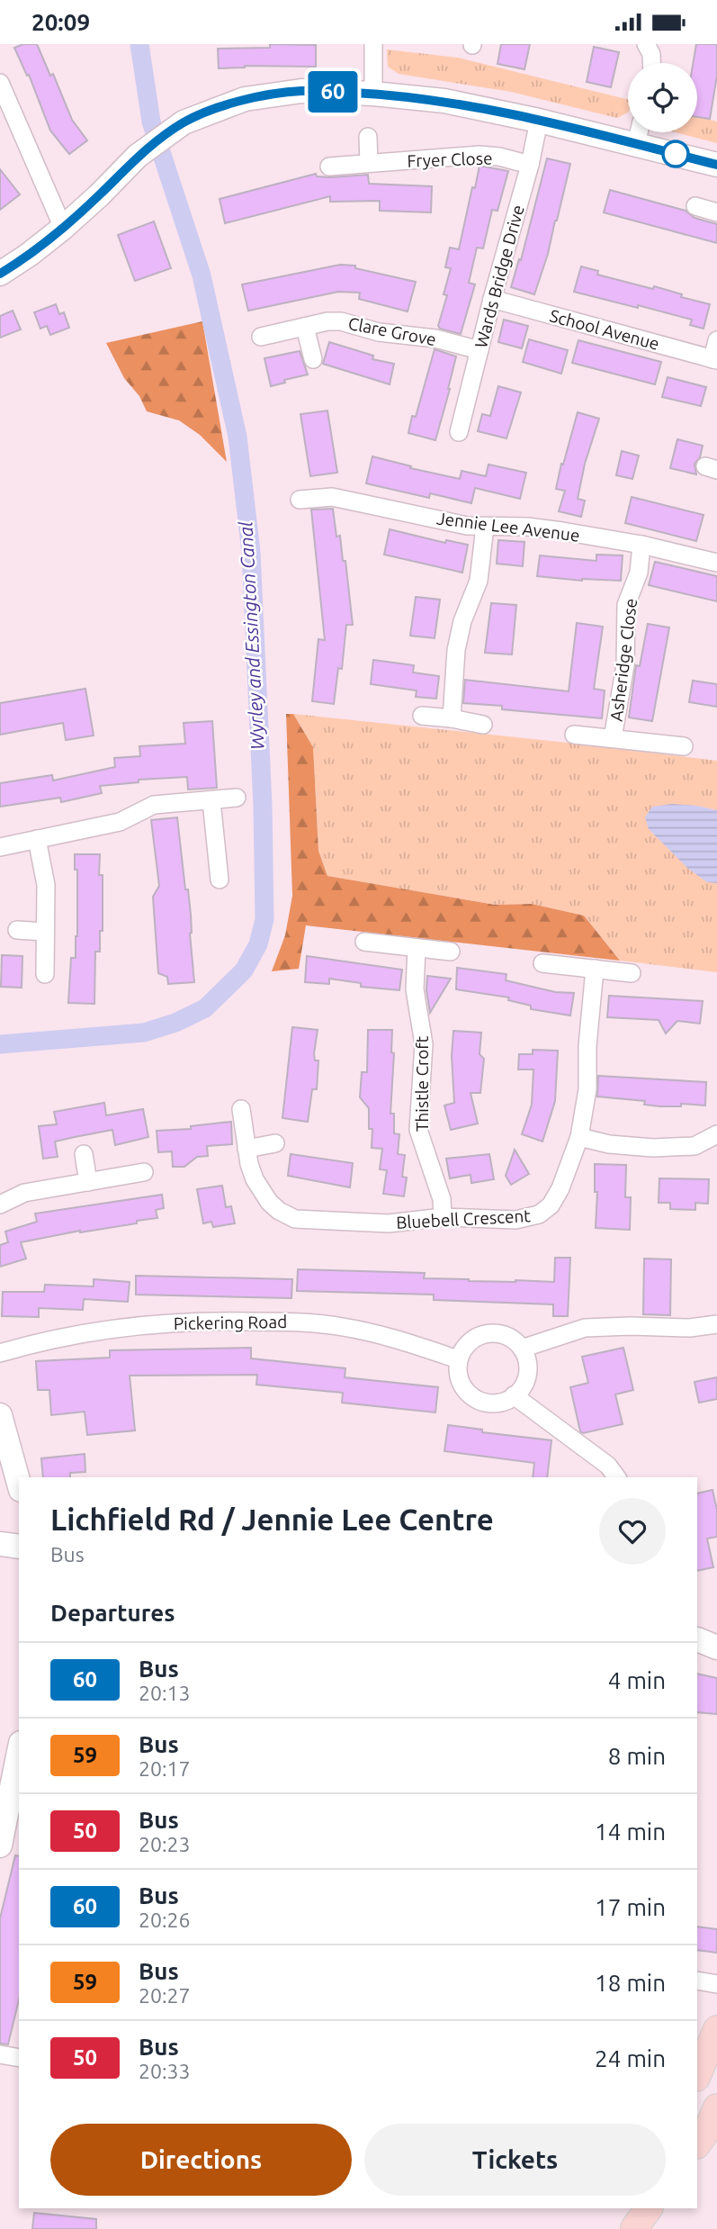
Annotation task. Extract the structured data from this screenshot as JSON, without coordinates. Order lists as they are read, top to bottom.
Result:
{
  "streets": {
    "street": [
      "Fryer Close",
      "Wards Bridge Drive",
      "School Avenue",
      "Clare Grove",
      "Jennie Lee Avenue",
      "Asheridge Close",
      "Thistle Croft",
      "Bluebell Crescent",
      "Pickering Road"
    ]
  },
  "crossings": [
    ["Fryer Close", "Wards Bridge Drive"],
    ["Wards Bridge Drive", "School Avenue"],
    ["Wards Bridge Drive", "Clare Grove"],
    ["Jennie Lee Avenue", "Asheridge Close"],
    ["Thistle Croft", "Bluebell Crescent"]
  ],
  "water": ["Wyrley and Essington Canal"],
  "lines": ["bus line 60"],
  "page": {
    "status": "20:09",
    "on_map": "60",
    "heading": [
      ["Lichfield Rd / Jennie Lee Centre", "Bus"],
      "Departures"
    ],
    "list": [
      {
        "mark": "60",
        "name": "Bus",
        "note": "20:13",
        "value": "4 min"
      },
      {
        "mark": "59",
        "name": "Bus",
        "note": "20:17",
        "value": "8 min"
      },
      {
        "mark": "50",
        "name": "Bus",
        "note": "20:23",
        "value": "14 min"
      },
      {
        "mark": "60",
        "name": "Bus",
        "note": "20:26",
        "value": "17 min"
      },
      {
        "mark": "59",
        "name": "Bus",
        "note": "20:27",
        "value": "18 min"
      },
      {
        "mark": "50",
        "name": "Bus",
        "note": "20:33",
        "value": "24 min"
      }
    ],
    "buttons": ["Directions", "Tickets"]
  }
}
